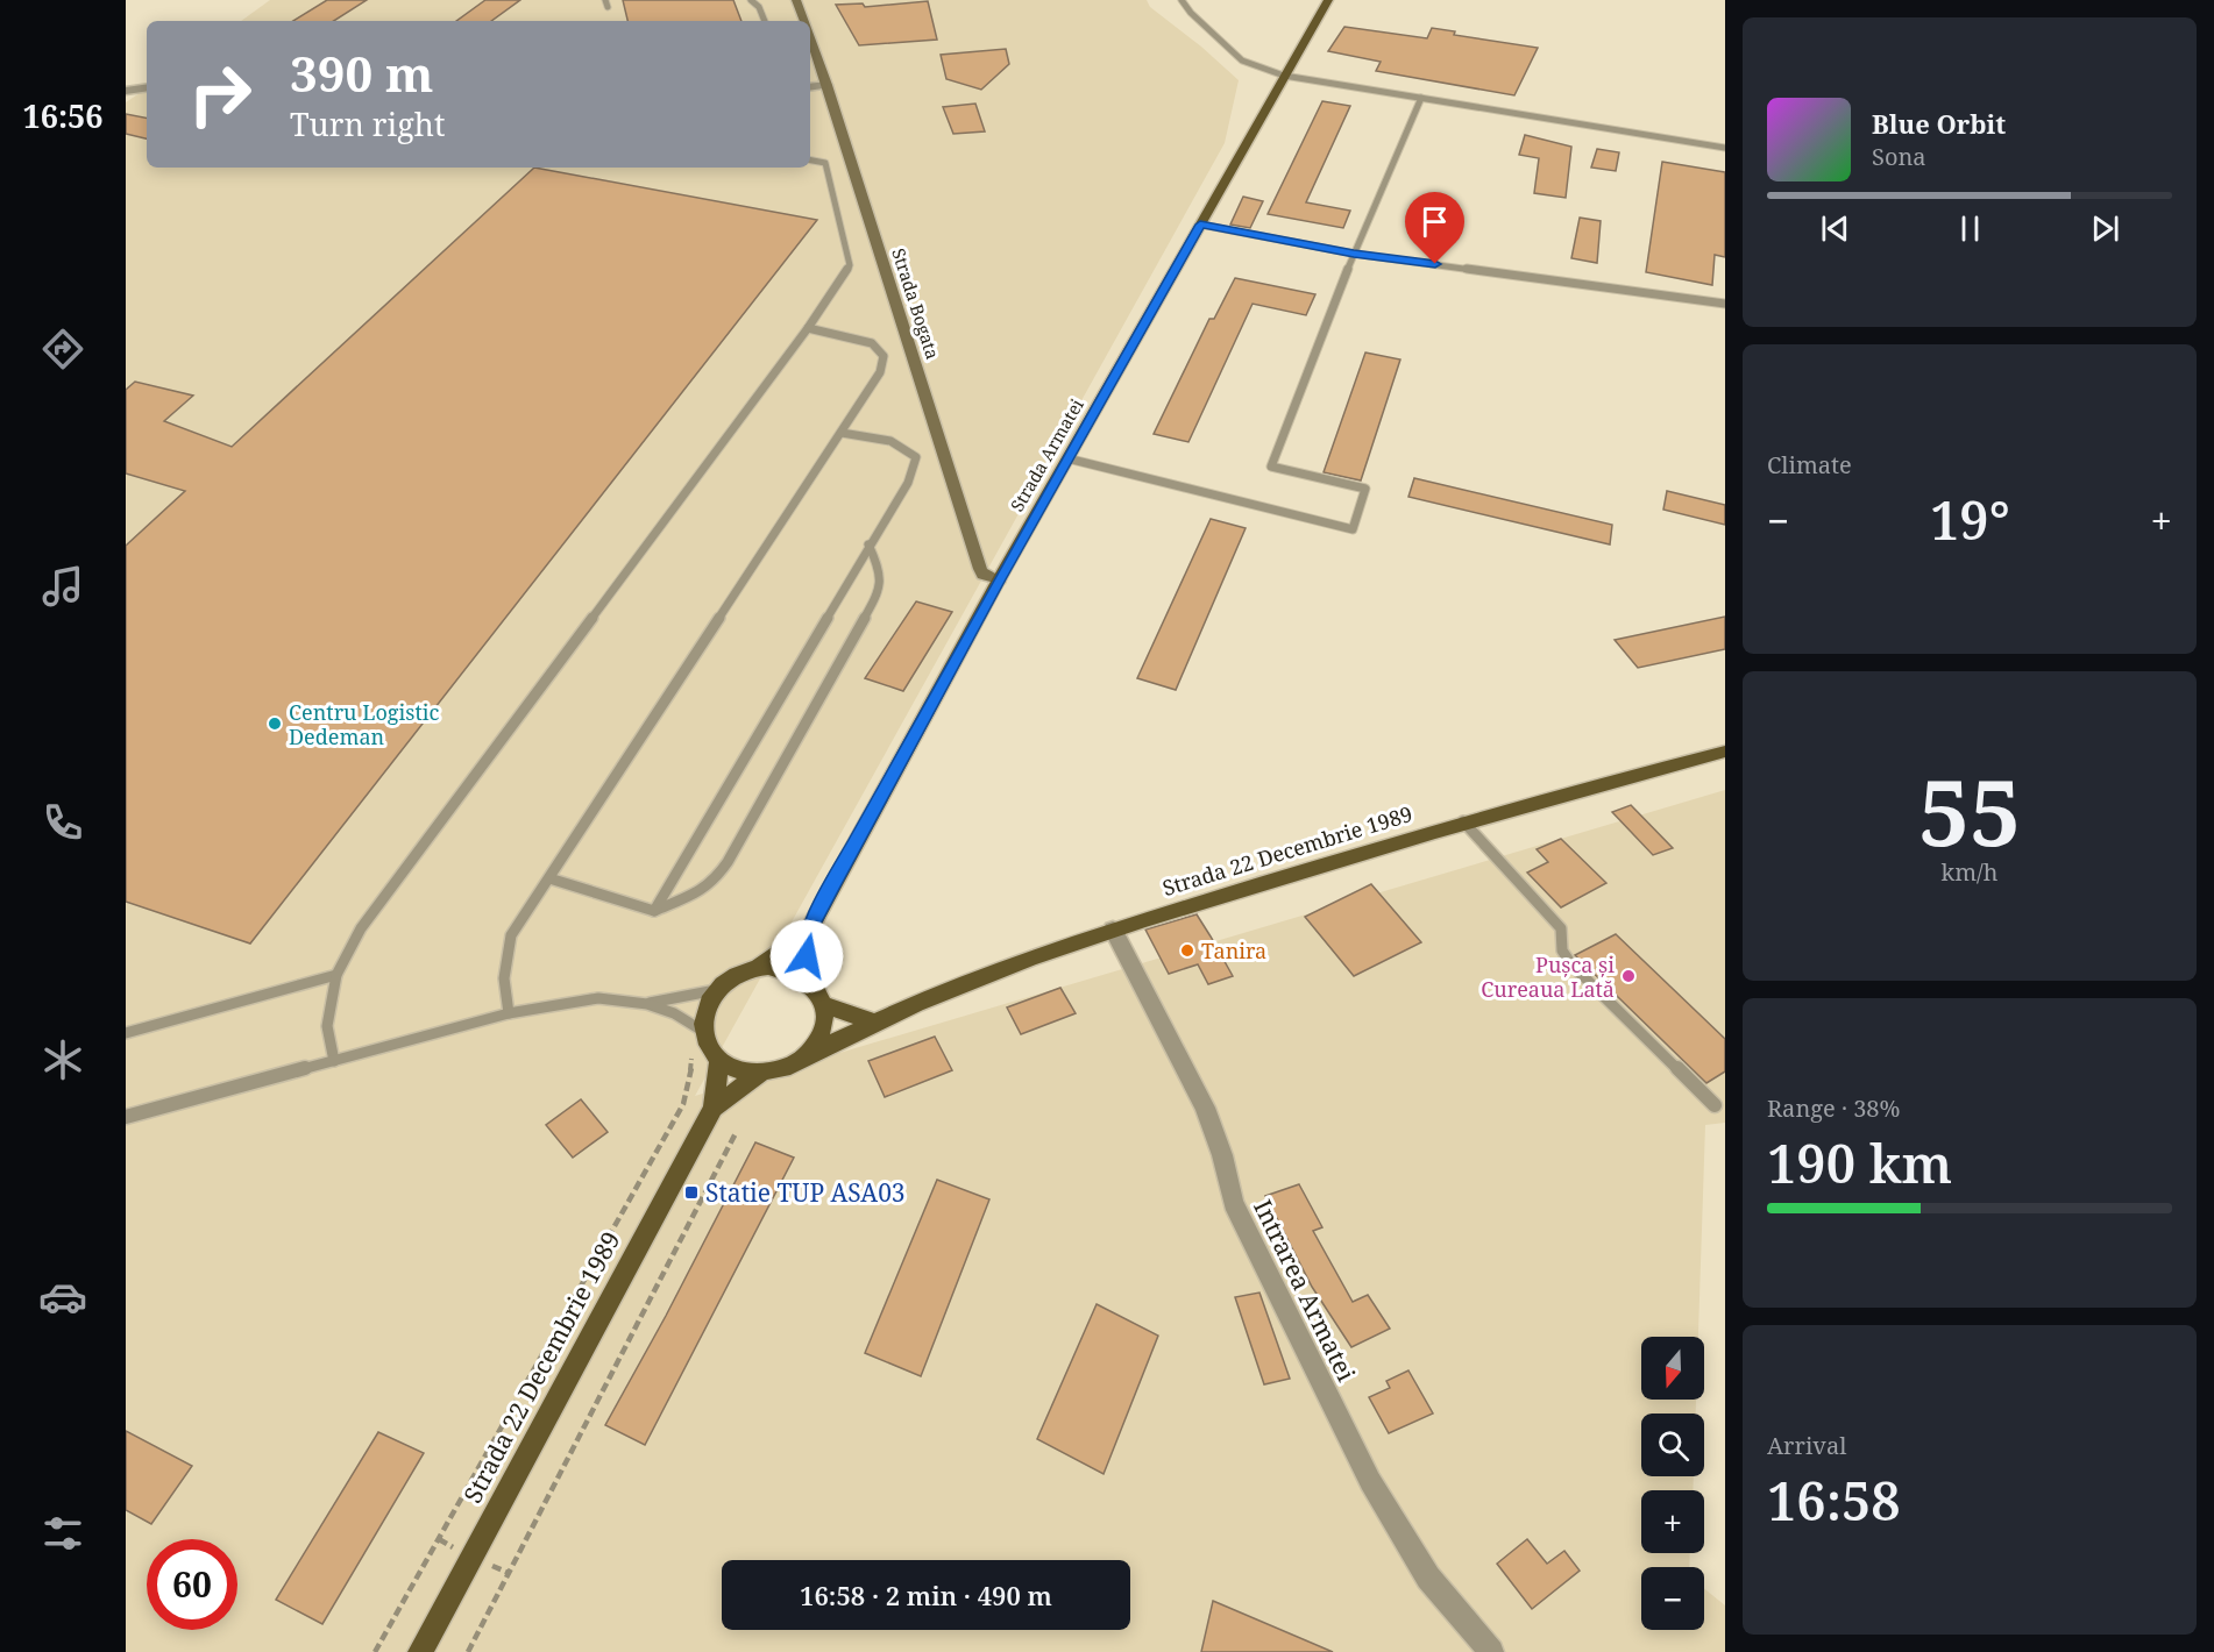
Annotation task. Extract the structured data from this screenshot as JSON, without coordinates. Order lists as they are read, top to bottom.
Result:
{
  "streets": {
    "main road": ["Strada Bogata", "Strada Armatei", "Strada 22 Decembrie 1989"],
    "street": ["Intrarea Armatei"]
  },
  "crossings": [
    ["Strada Bogata", "Strada Armatei"],
    ["Strada Armatei", "Strada 22 Decembrie 1989"],
    ["Strada 22 Decembrie 1989", "Intrarea Armatei"]
  ],
  "places": {
    "other": ["Centru Logistic Dedeman", "Tanira", "Pușca și Cureaua Lată"],
    "transit": ["Statie TUP ASA03"]
  },
  "north": "bottom",
  "page": {
    "tabs": "16:56",
    "turn": ["390 m", "Turn right"],
    "song": ["Blue Orbit", "Sona"],
    "tile": [
      "Climate",
      ["55", "km/h"],
      ["Range · 38%", "190 km"],
      ["Arrival", "16:58"]
    ],
    "heat": ["−", "19°", "+"],
    "map_buttons": ["+", "−"],
    "limit": "60",
    "trip": "16:58 · 2 min · 490 m"
  }
}
